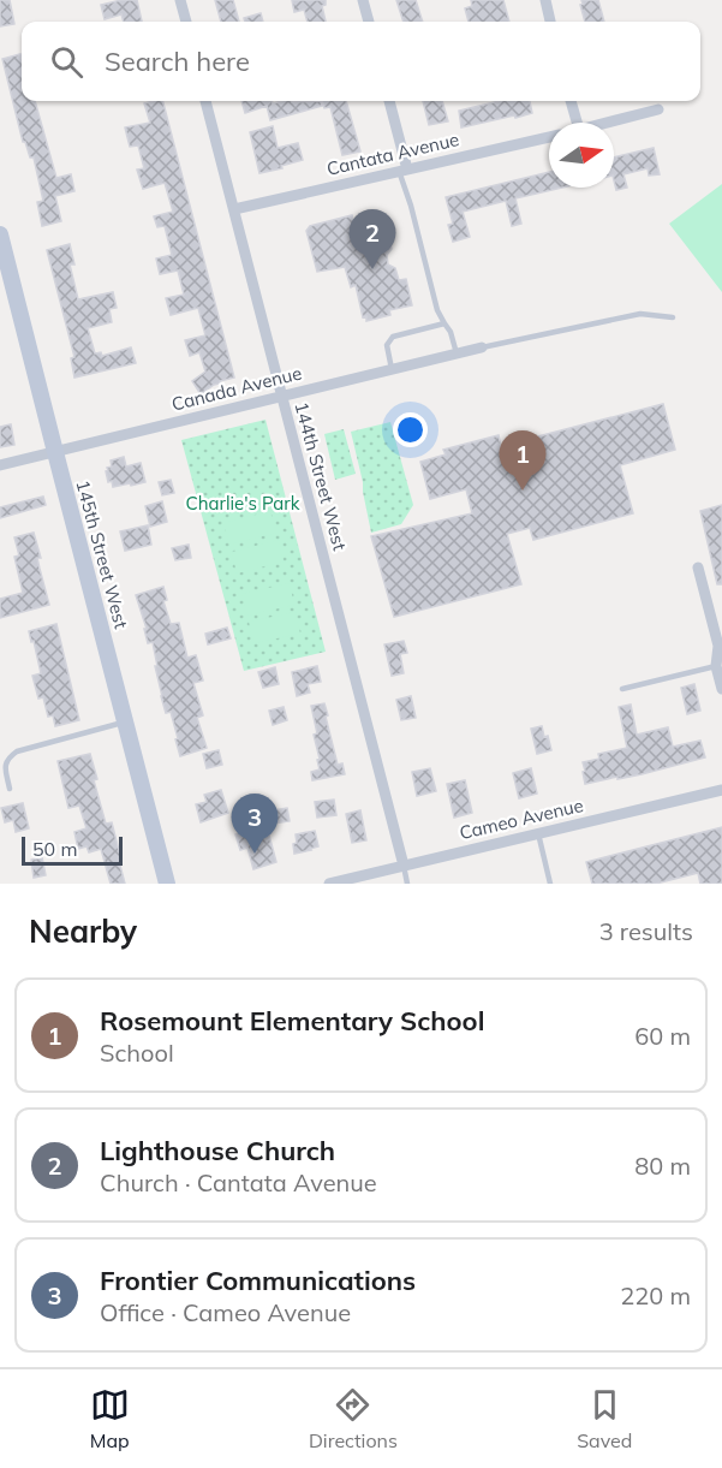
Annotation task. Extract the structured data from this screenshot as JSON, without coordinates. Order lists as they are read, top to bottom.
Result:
{
  "streets": {
    "street": [
      "Cantata Avenue",
      "Canada Avenue",
      "144th Street West",
      "145th Street West",
      "Cameo Avenue"
    ]
  },
  "crossings": [
    ["Cantata Avenue", "144th Street West"],
    ["Canada Avenue", "144th Street West"],
    ["Canada Avenue", "145th Street West"],
    ["144th Street West", "Cameo Avenue"]
  ],
  "parks": ["Charlie's Park"],
  "scale_bar": "50 m",
  "north": "right",
  "page": {
    "search": "Search here",
    "pins": ["2", "1", "3"],
    "scale": "50 m",
    "heading": ["Nearby", "3 results"],
    "list": [
      {
        "mark": "1",
        "name": "Rosemount Elementary School",
        "note": "School",
        "value": "60 m"
      },
      {
        "mark": "2",
        "name": "Lighthouse Church",
        "note": "Church · Cantata Avenue",
        "value": "80 m"
      },
      {
        "mark": "3",
        "name": "Frontier Communications",
        "note": "Office · Cameo Avenue",
        "value": "220 m"
      }
    ],
    "nav": ["Map", "Directions", "Saved"]
  }
}
